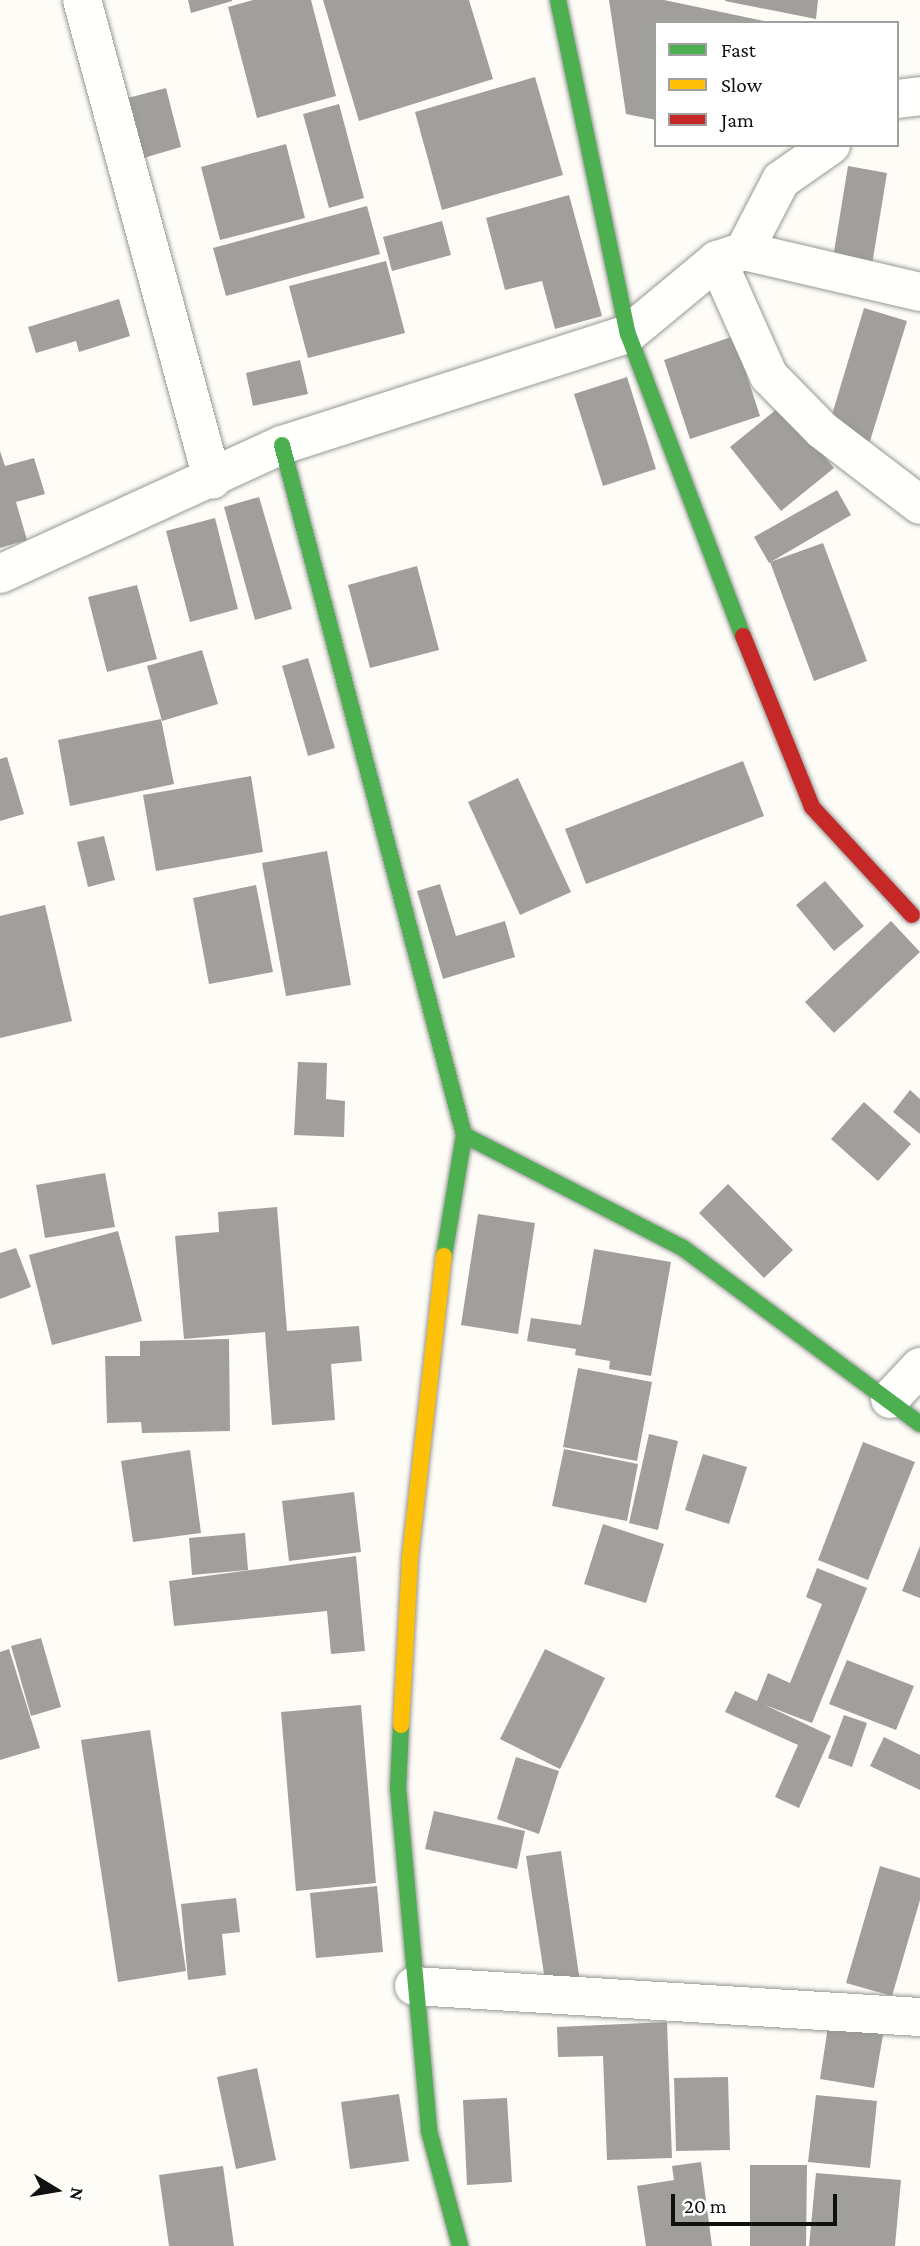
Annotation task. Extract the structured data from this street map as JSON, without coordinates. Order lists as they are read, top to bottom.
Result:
{
  "legend": ["Fast", "Slow", "Jam"],
  "scale_bar": "20 m",
  "north": "right"
}
